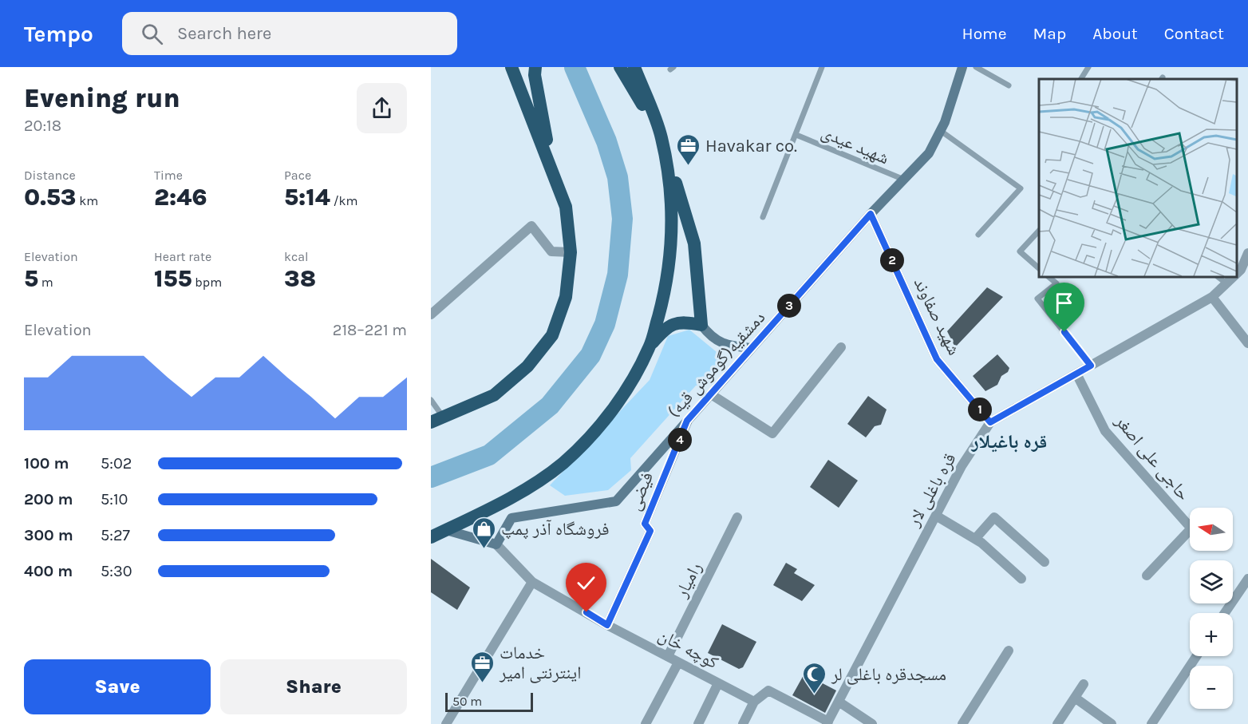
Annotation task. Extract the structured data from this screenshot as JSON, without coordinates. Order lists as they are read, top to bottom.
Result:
{
  "streets": {
    "main road": ["دمشقیه(گوموش قیه)"],
    "street": [
      "شهید صفاوند",
      "حاجی علی اصغر",
      "قره باغلی لار",
      "فیضی",
      "رامیار",
      "کوچه خان"
    ],
    "lane": ["شهید عیدی"]
  },
  "crossings": [
    ["شهید عیدی", "دمشقیه(گوموش قیه)"],
    ["شهید صفاوند", "دمشقیه(گوموش قیه)"],
    ["شهید صفاوند", "قره باغلی لار"],
    ["دمشقیه(گوموش قیه)", "فیضی"],
    ["دمشقیه(گوموش قیه)", "کوچه خان"],
    ["حاجی علی اصغر", "قره باغلی لار"],
    ["فیضی", "کوچه خان"],
    ["رامیار", "کوچه خان"]
  ],
  "districts": ["قره باغیلار"],
  "places": {
    "office": ["Havakar co.", "خدمات اینترنتی امیر"],
    "shop": ["فروشگاه آذر پمپ"],
    "mosque": ["مسجدقره باغلی لر"]
  },
  "scale_bar": "50 m",
  "north": "left",
  "page": {
    "header": "Tempo",
    "search": "Search here",
    "nav": [
      "Home",
      "Map",
      "About",
      "Contact"
    ],
    "heading": ["Evening run", "20:18"],
    "stats": [
      ["Distance", "0.53 km"],
      ["Time", "2:46"],
      ["Pace", "5:14 /km"],
      ["Elevation", "5 m"],
      ["Heart rate", "155 bpm"],
      ["kcal", "38"]
    ],
    "pins": [
      "2",
      "3",
      "1",
      "4"
    ],
    "chart": ["Elevation", "218–221 m"],
    "list": [
      {
        "name": "100 m",
        "note": "5:02"
      },
      {
        "name": "200 m",
        "note": "5:10"
      },
      {
        "name": "300 m",
        "note": "5:27"
      },
      {
        "name": "400 m",
        "note": "5:30"
      }
    ],
    "map_buttons": ["+", "−"],
    "buttons": ["Save", "Share"],
    "scale": "50 m"
  }
}
